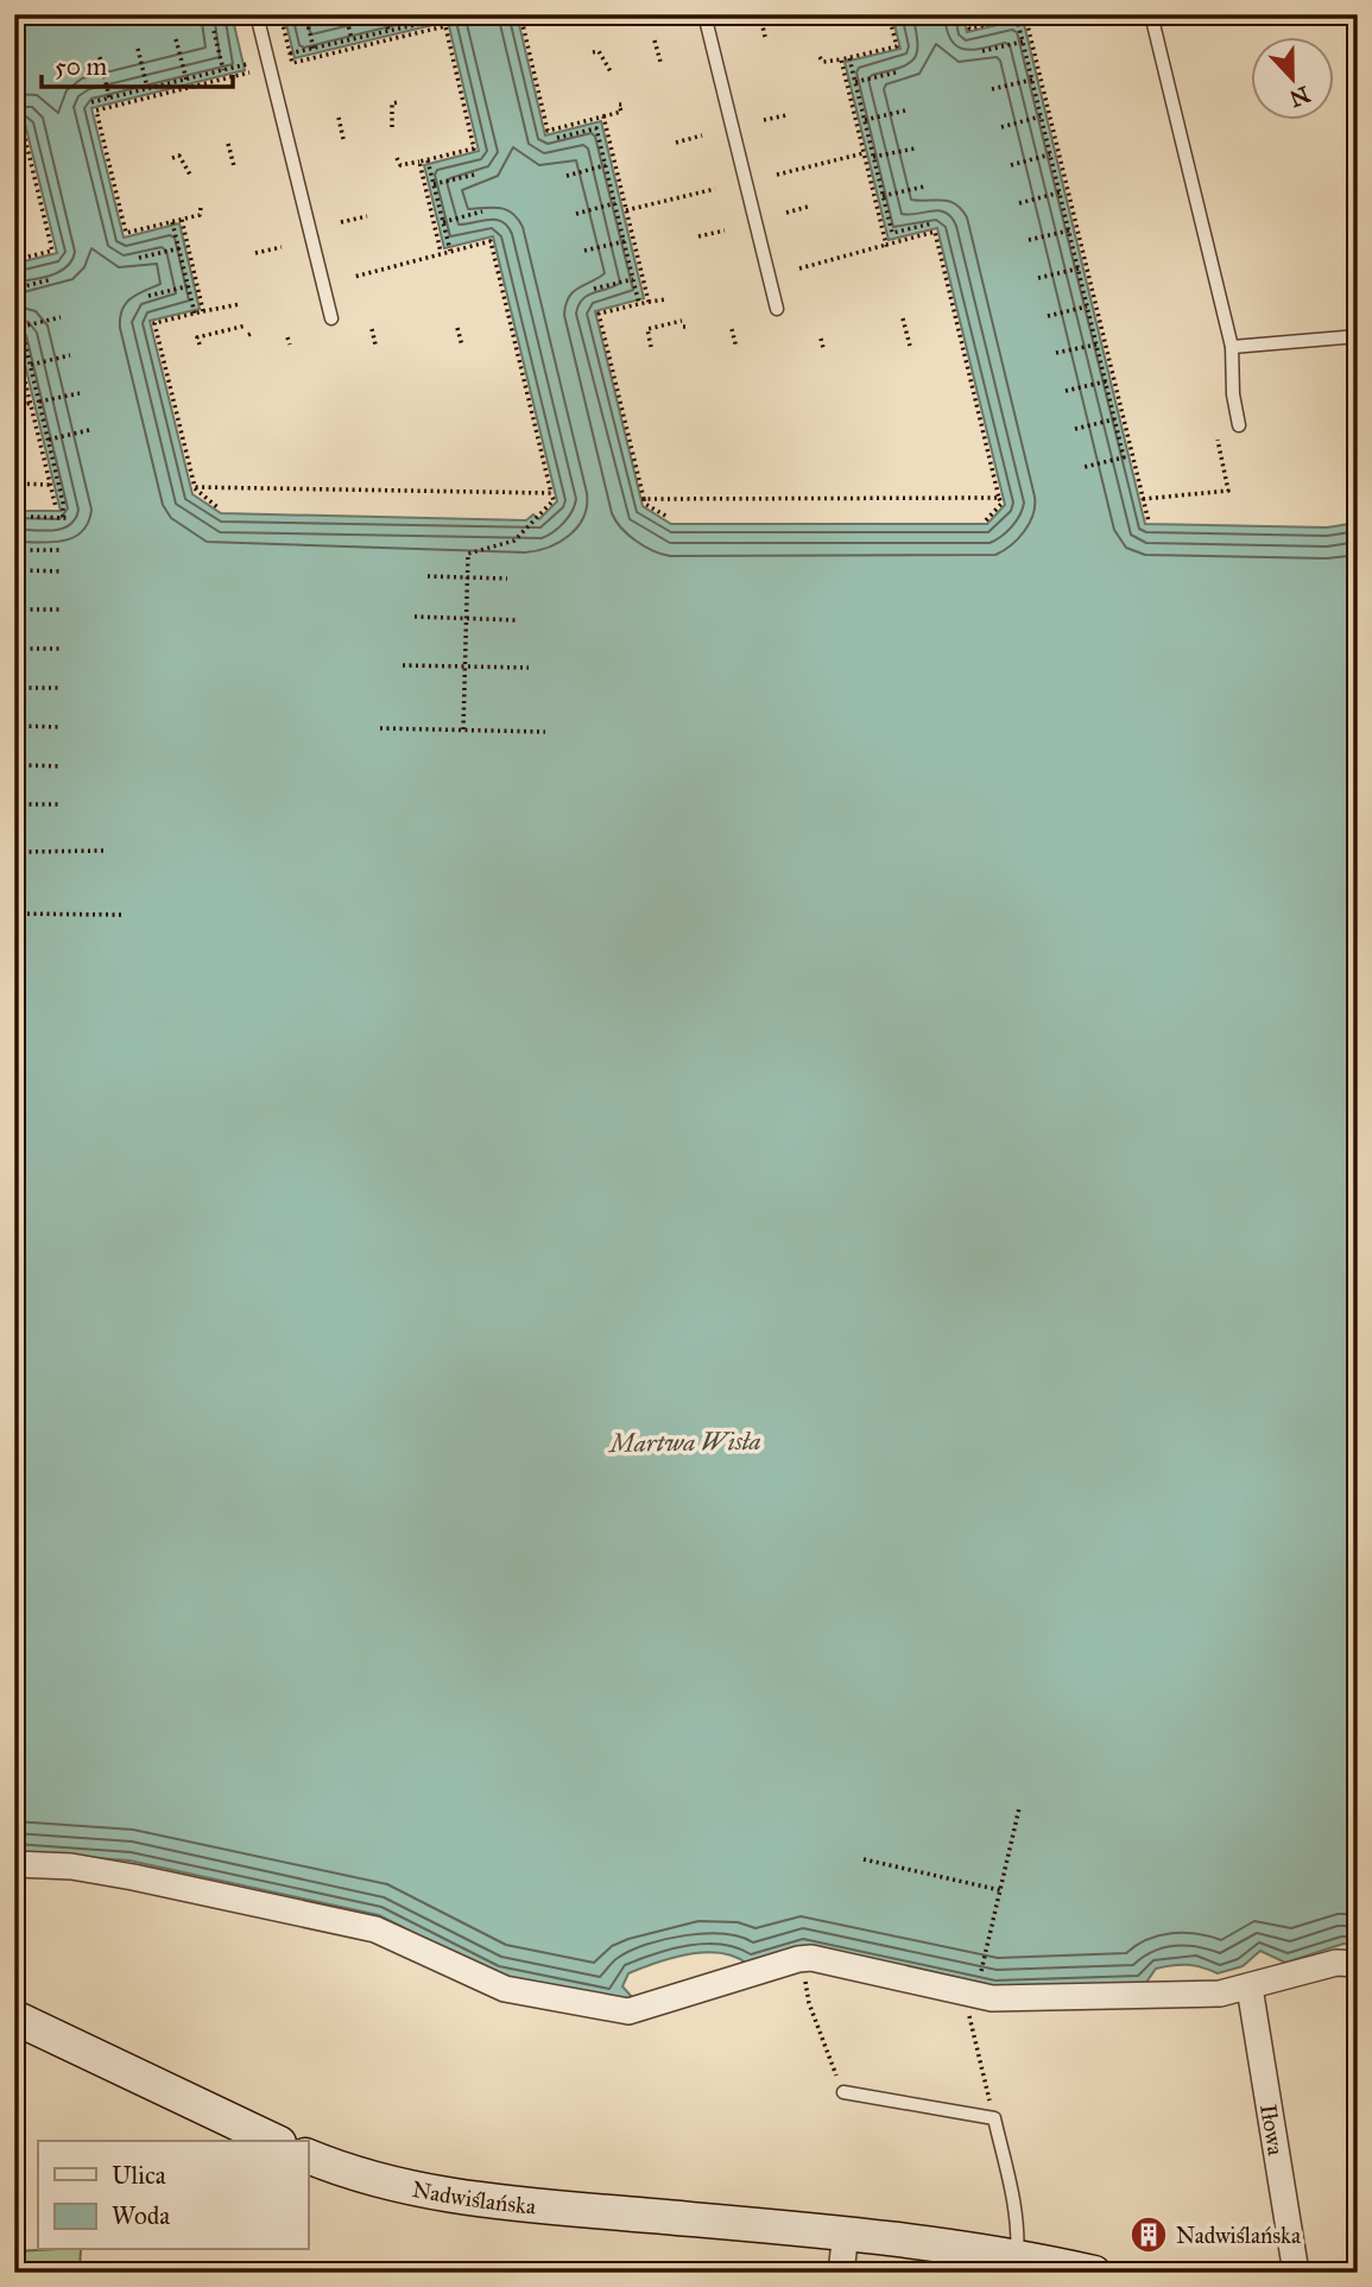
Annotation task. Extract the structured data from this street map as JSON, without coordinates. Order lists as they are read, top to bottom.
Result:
{
  "streets": {
    "street": ["Iłowa", "Nadwiślańska"]
  },
  "water": ["Martwa Wisła"],
  "places": {
    "building": ["Nadwiślańska"]
  },
  "legend": ["Ulica", "Woda"],
  "scale_bar": "50 m",
  "north": "bottom"
}
